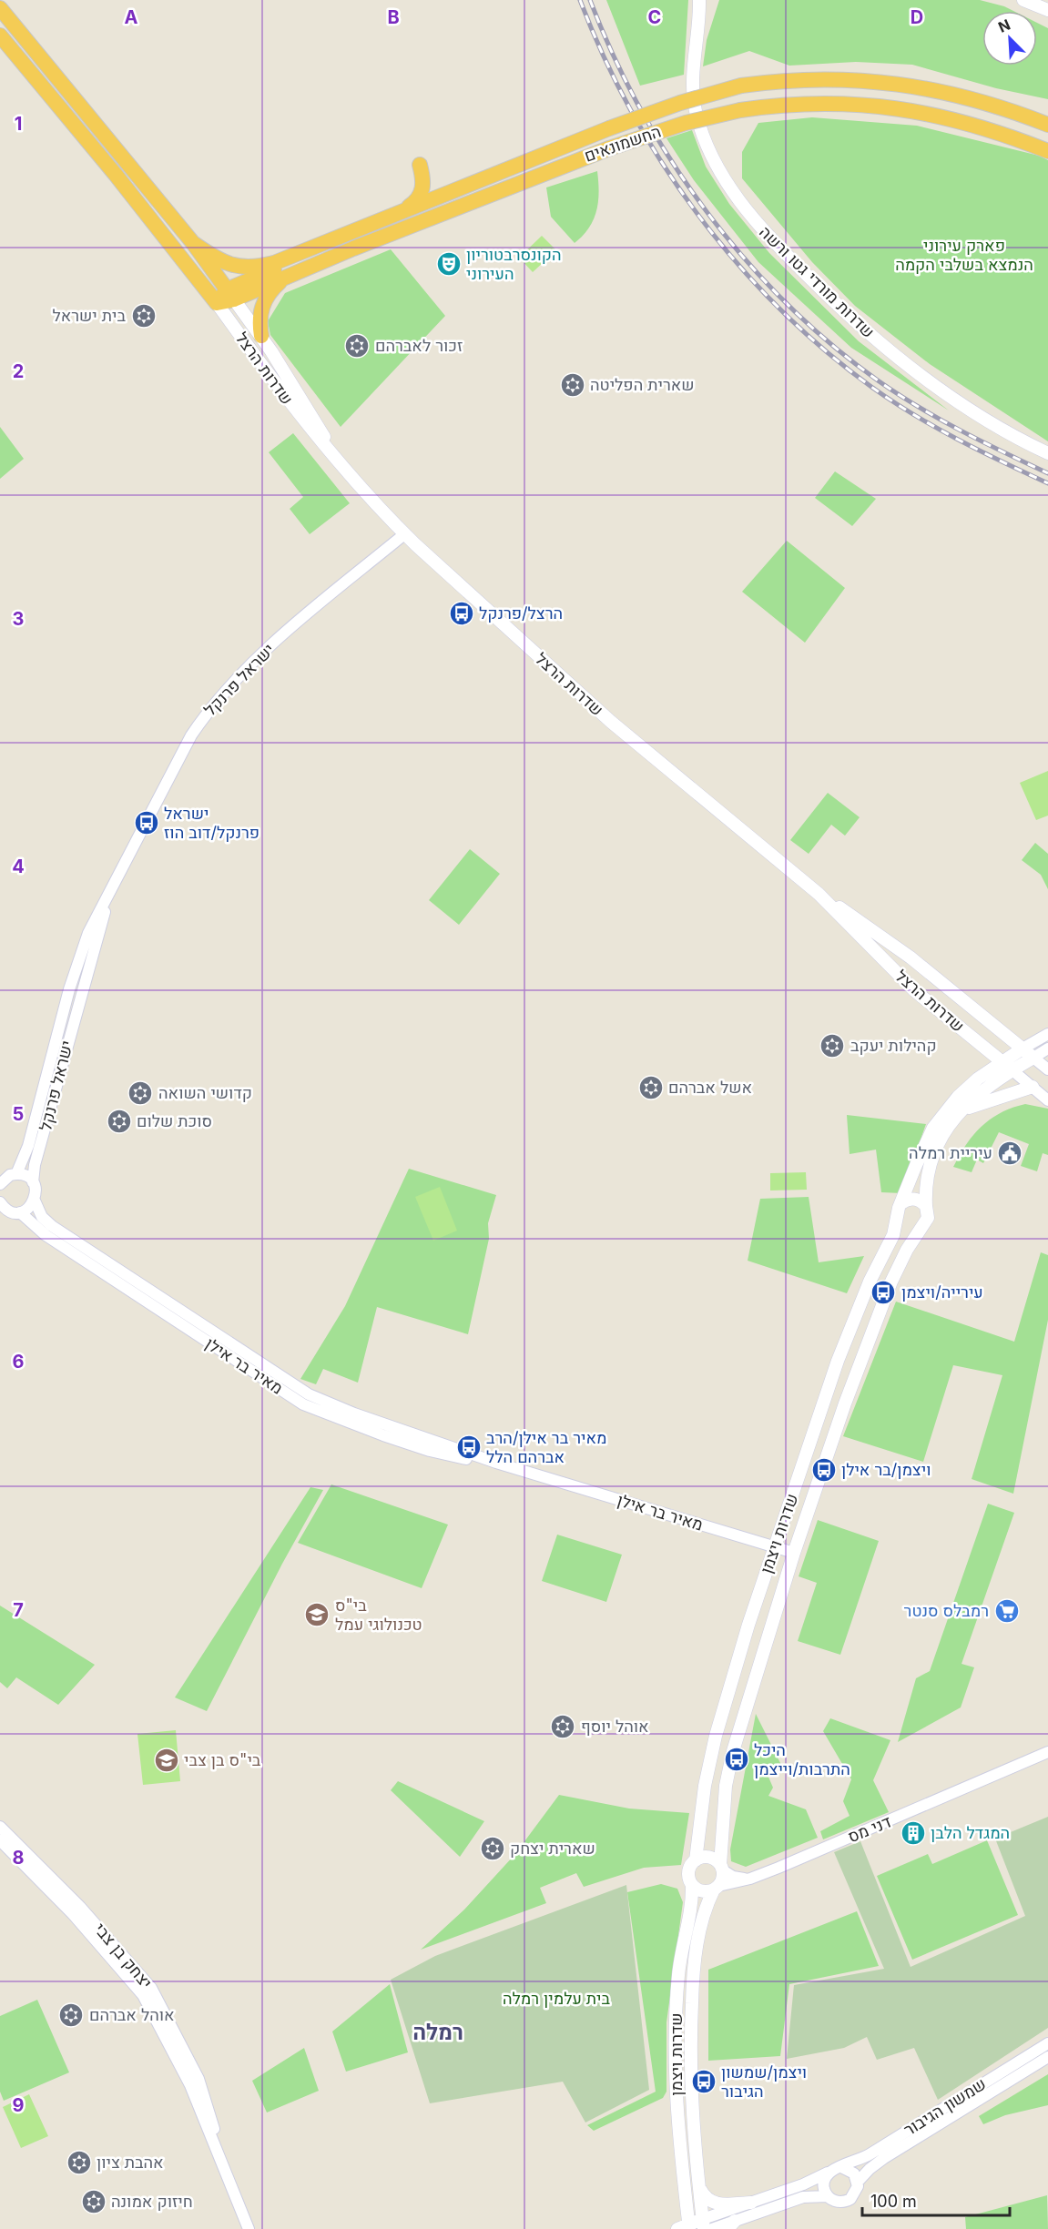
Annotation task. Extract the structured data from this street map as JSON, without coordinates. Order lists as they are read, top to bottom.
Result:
{
  "streets": {
    "highway": ["החשמונאים"],
    "main road": ["שדרות מורדי גטו ורשה", "שדרות הרצל", "שדרות ויצמן"],
    "street": [
      "ישראל פרנקל",
      "מאיר בר אילן",
      "דני מס",
      "יצחק בן צבי",
      "שמשון הגיבור"
    ]
  },
  "crossings": [
    ["החשמונאים", "שדרות הרצל"],
    ["שדרות הרצל", "ישראל פרנקל"],
    ["ישראל פרנקל", "מאיר בר אילן"],
    ["מאיר בר אילן", "שדרות ויצמן"],
    ["שדרות ויצמן", "דני מס"],
    ["שדרות ויצמן", "שמשון הגיבור"]
  ],
  "districts": ["רמלה"],
  "parks": ["פארק עירוני הנמצא בשלבי הקמה", "בית עלמין רמלה"],
  "places": {
    "theatre": ["הקונסרבטוריון העירוני"],
    "synagogue": [
      "בית ישראל",
      "זכור לאברהם",
      "שארית הפליטה",
      "קהילות יעקב",
      "אשל אברהם",
      "קדושי השואה",
      "סוכת שלום",
      "אוהל יוסף",
      "שארית יצחק",
      "אוהל אברהם",
      "אהבת ציון",
      "חיזוק אמונה"
    ],
    "bus stop": [
      "הרצל/פרנקל",
      "ישראל פרנקל/דוב הוז",
      "עירייה/ויצמן",
      "מאיר בר אילן/הרב אברהם הלל",
      "ויצמן/בר אילן",
      "היכל התרבות/וייצמן",
      "ויצמן/שמשון הגיבור"
    ],
    "public building": ["עיריית רמלה"],
    "supermarket": ["רמבלס סנטר"],
    "school or university": ["בי\"ס טכנולוגי עמל", "בי\"ס בן צבי"],
    "building": ["המגדל הלבן"]
  },
  "scale_bar": "100 m",
  "north": "top left",
  "grid": {
    "columns": [
      "A",
      "B",
      "C",
      "D"
    ],
    "rows": [
      "1",
      "2",
      "3",
      "4",
      "5",
      "6",
      "7",
      "8",
      "9"
    ]
  }
}
